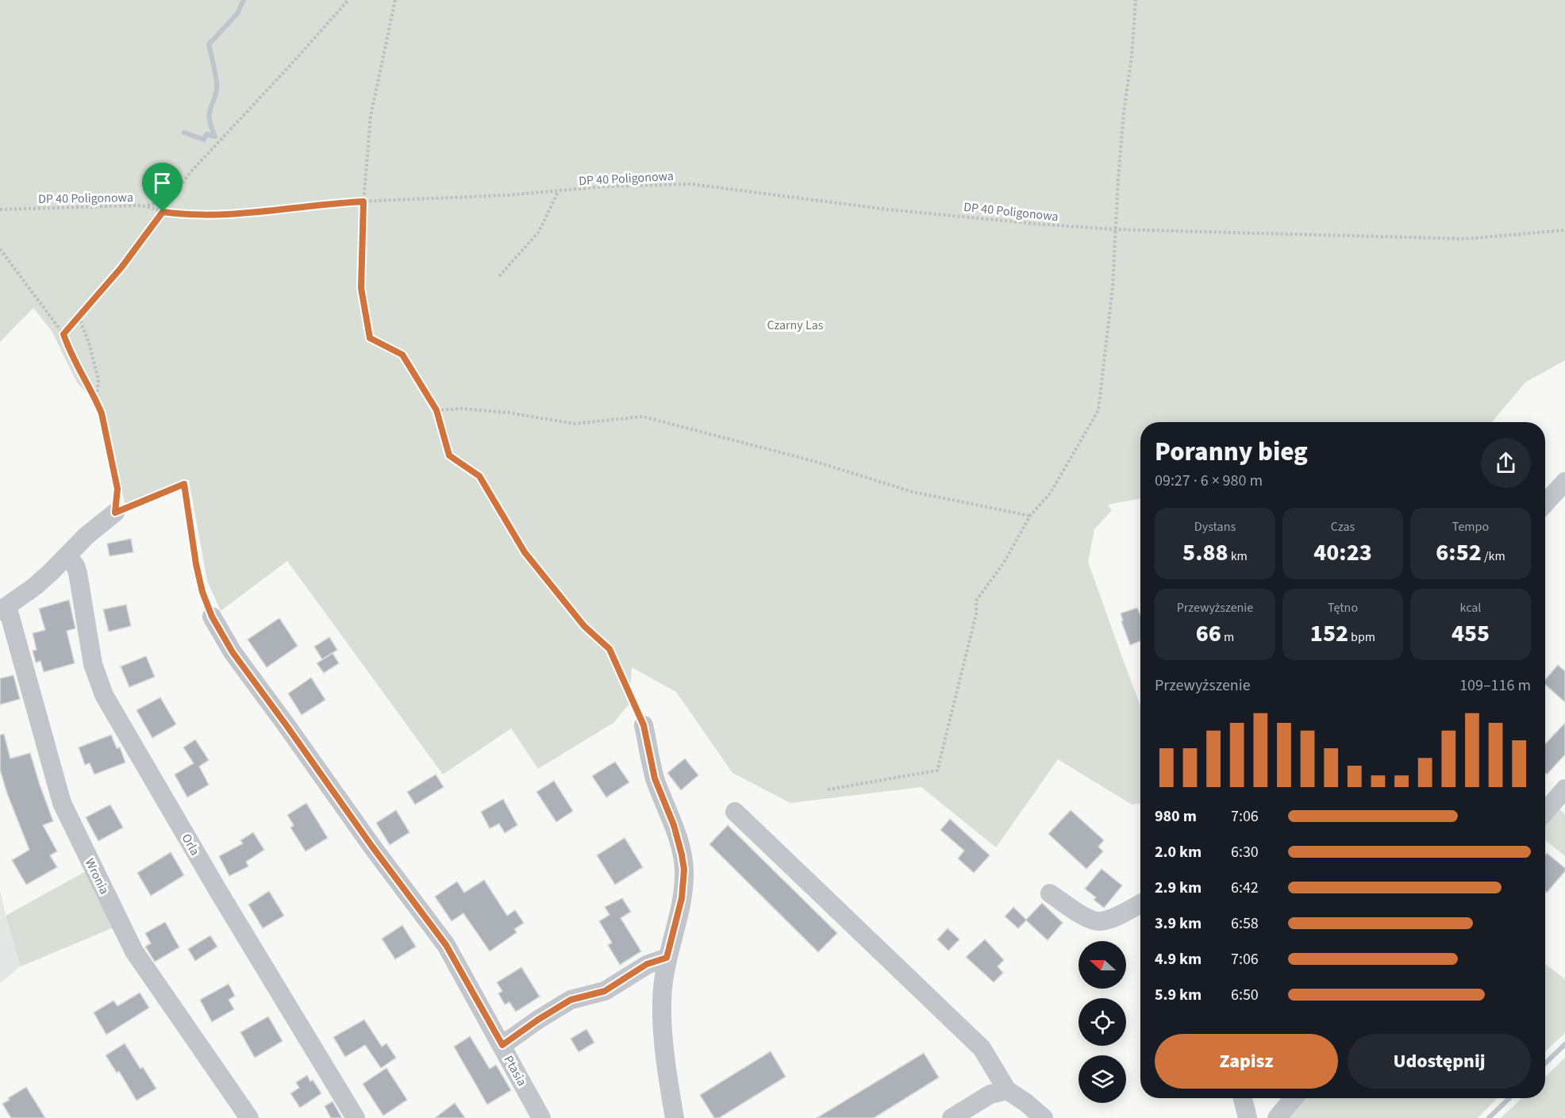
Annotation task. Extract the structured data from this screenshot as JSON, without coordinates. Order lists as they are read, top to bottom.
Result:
{
  "streets": {
    "street": ["Orla", "Wronia", "Ptasia"],
    "path": ["DP 40 Poligonowa"]
  },
  "parks": ["Czarny Las"],
  "north": "left",
  "page": {
    "heading": ["Poranny bieg", "09:27 · 6 × 980 m"],
    "stats": [
      ["Dystans", "5.88 km"],
      ["Czas", "40:23"],
      ["Tempo", "6:52 /km"],
      ["Przewyższenie", "66 m"],
      ["Tętno", "152 bpm"],
      ["kcal", "455"]
    ],
    "chart": ["Przewyższenie", "109–116 m"],
    "list": [
      {
        "name": "980 m",
        "note": "7:06"
      },
      {
        "name": "2.0 km",
        "note": "6:30"
      },
      {
        "name": "2.9 km",
        "note": "6:42"
      },
      {
        "name": "3.9 km",
        "note": "6:58"
      },
      {
        "name": "4.9 km",
        "note": "7:06"
      },
      {
        "name": "5.9 km",
        "note": "6:50"
      }
    ],
    "buttons": ["Zapisz", "Udostępnij"]
  }
}
